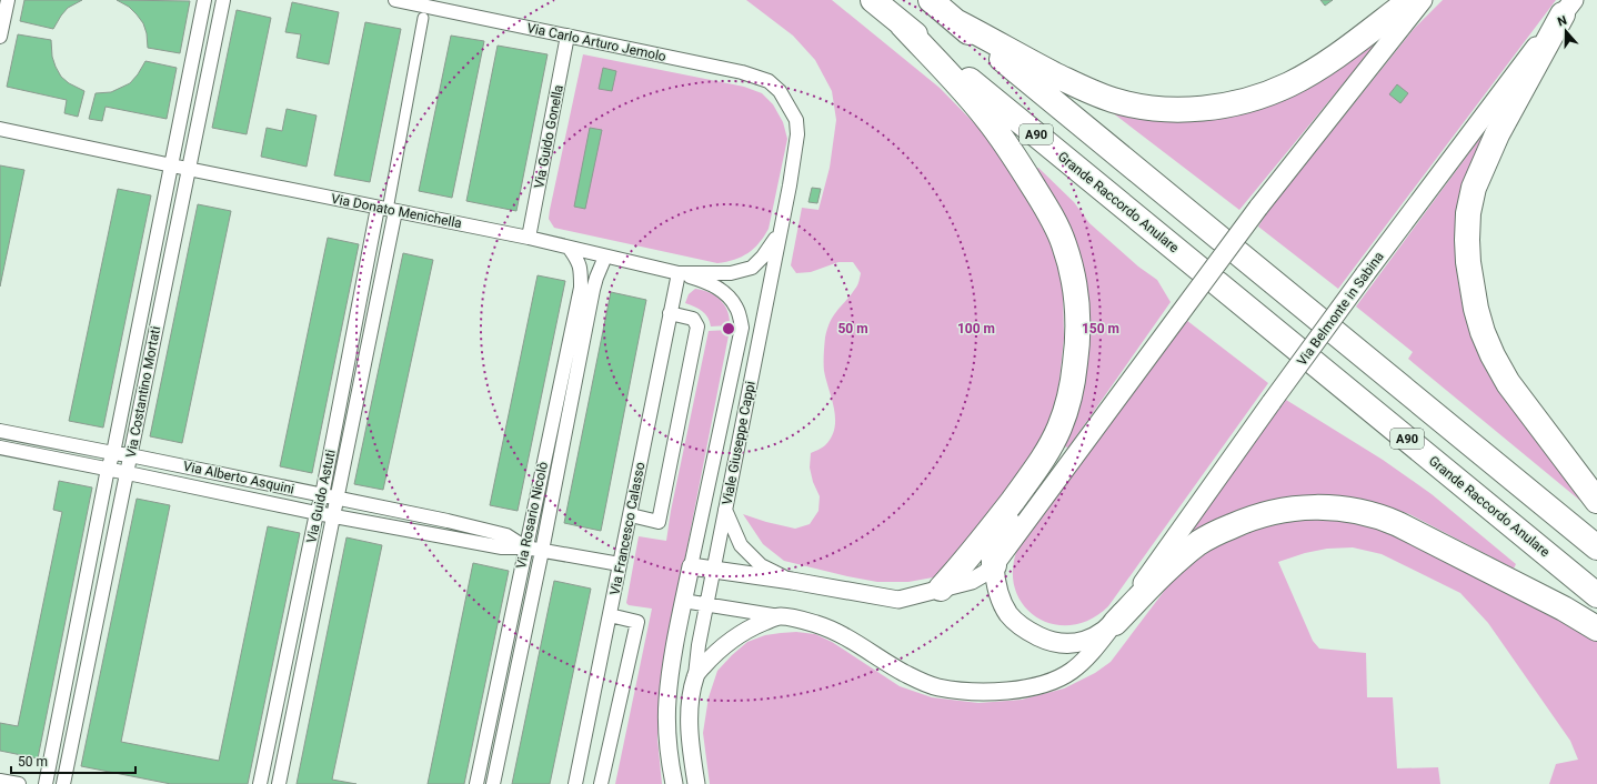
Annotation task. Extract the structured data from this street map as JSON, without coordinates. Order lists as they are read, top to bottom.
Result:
{
  "streets": {
    "highway": ["A90", "Grande Raccordo Anulare"],
    "main road": ["Via Belmonte in Sabina"],
    "street": [
      "Via Carlo Arturo Jemolo",
      "Via Guido Gonella",
      "Via Donato Menichella",
      "Via Costantino Mortati",
      "Viale Giuseppe Cappi",
      "Via Alberto Asquini",
      "Via Guido Astuti",
      "Via Rosario Nicolò",
      "Via Francesco Calasso"
    ]
  },
  "crossings": [
    ["Via Carlo Arturo Jemolo", "Via Guido Gonella"],
    ["Via Carlo Arturo Jemolo", "Viale Giuseppe Cappi"],
    ["Via Guido Gonella", "Via Donato Menichella"],
    ["Via Donato Menichella", "Via Costantino Mortati"],
    ["Via Donato Menichella", "Viale Giuseppe Cappi"],
    ["Via Donato Menichella", "Via Guido Astuti"],
    ["Via Donato Menichella", "Via Rosario Nicolò"],
    ["Via Donato Menichella", "Via Francesco Calasso"],
    ["Via Belmonte in Sabina", "Viale Giuseppe Cappi"],
    ["Via Costantino Mortati", "Via Alberto Asquini"],
    ["Viale Giuseppe Cappi", "Via Francesco Calasso"],
    ["Via Alberto Asquini", "Via Guido Astuti"],
    ["Via Alberto Asquini", "Via Rosario Nicolò"],
    ["Via Alberto Asquini", "Via Francesco Calasso"]
  ],
  "scale_bar": "50 m",
  "north": "top",
  "rings": ["50 m", "100 m", "150 m"]
}
